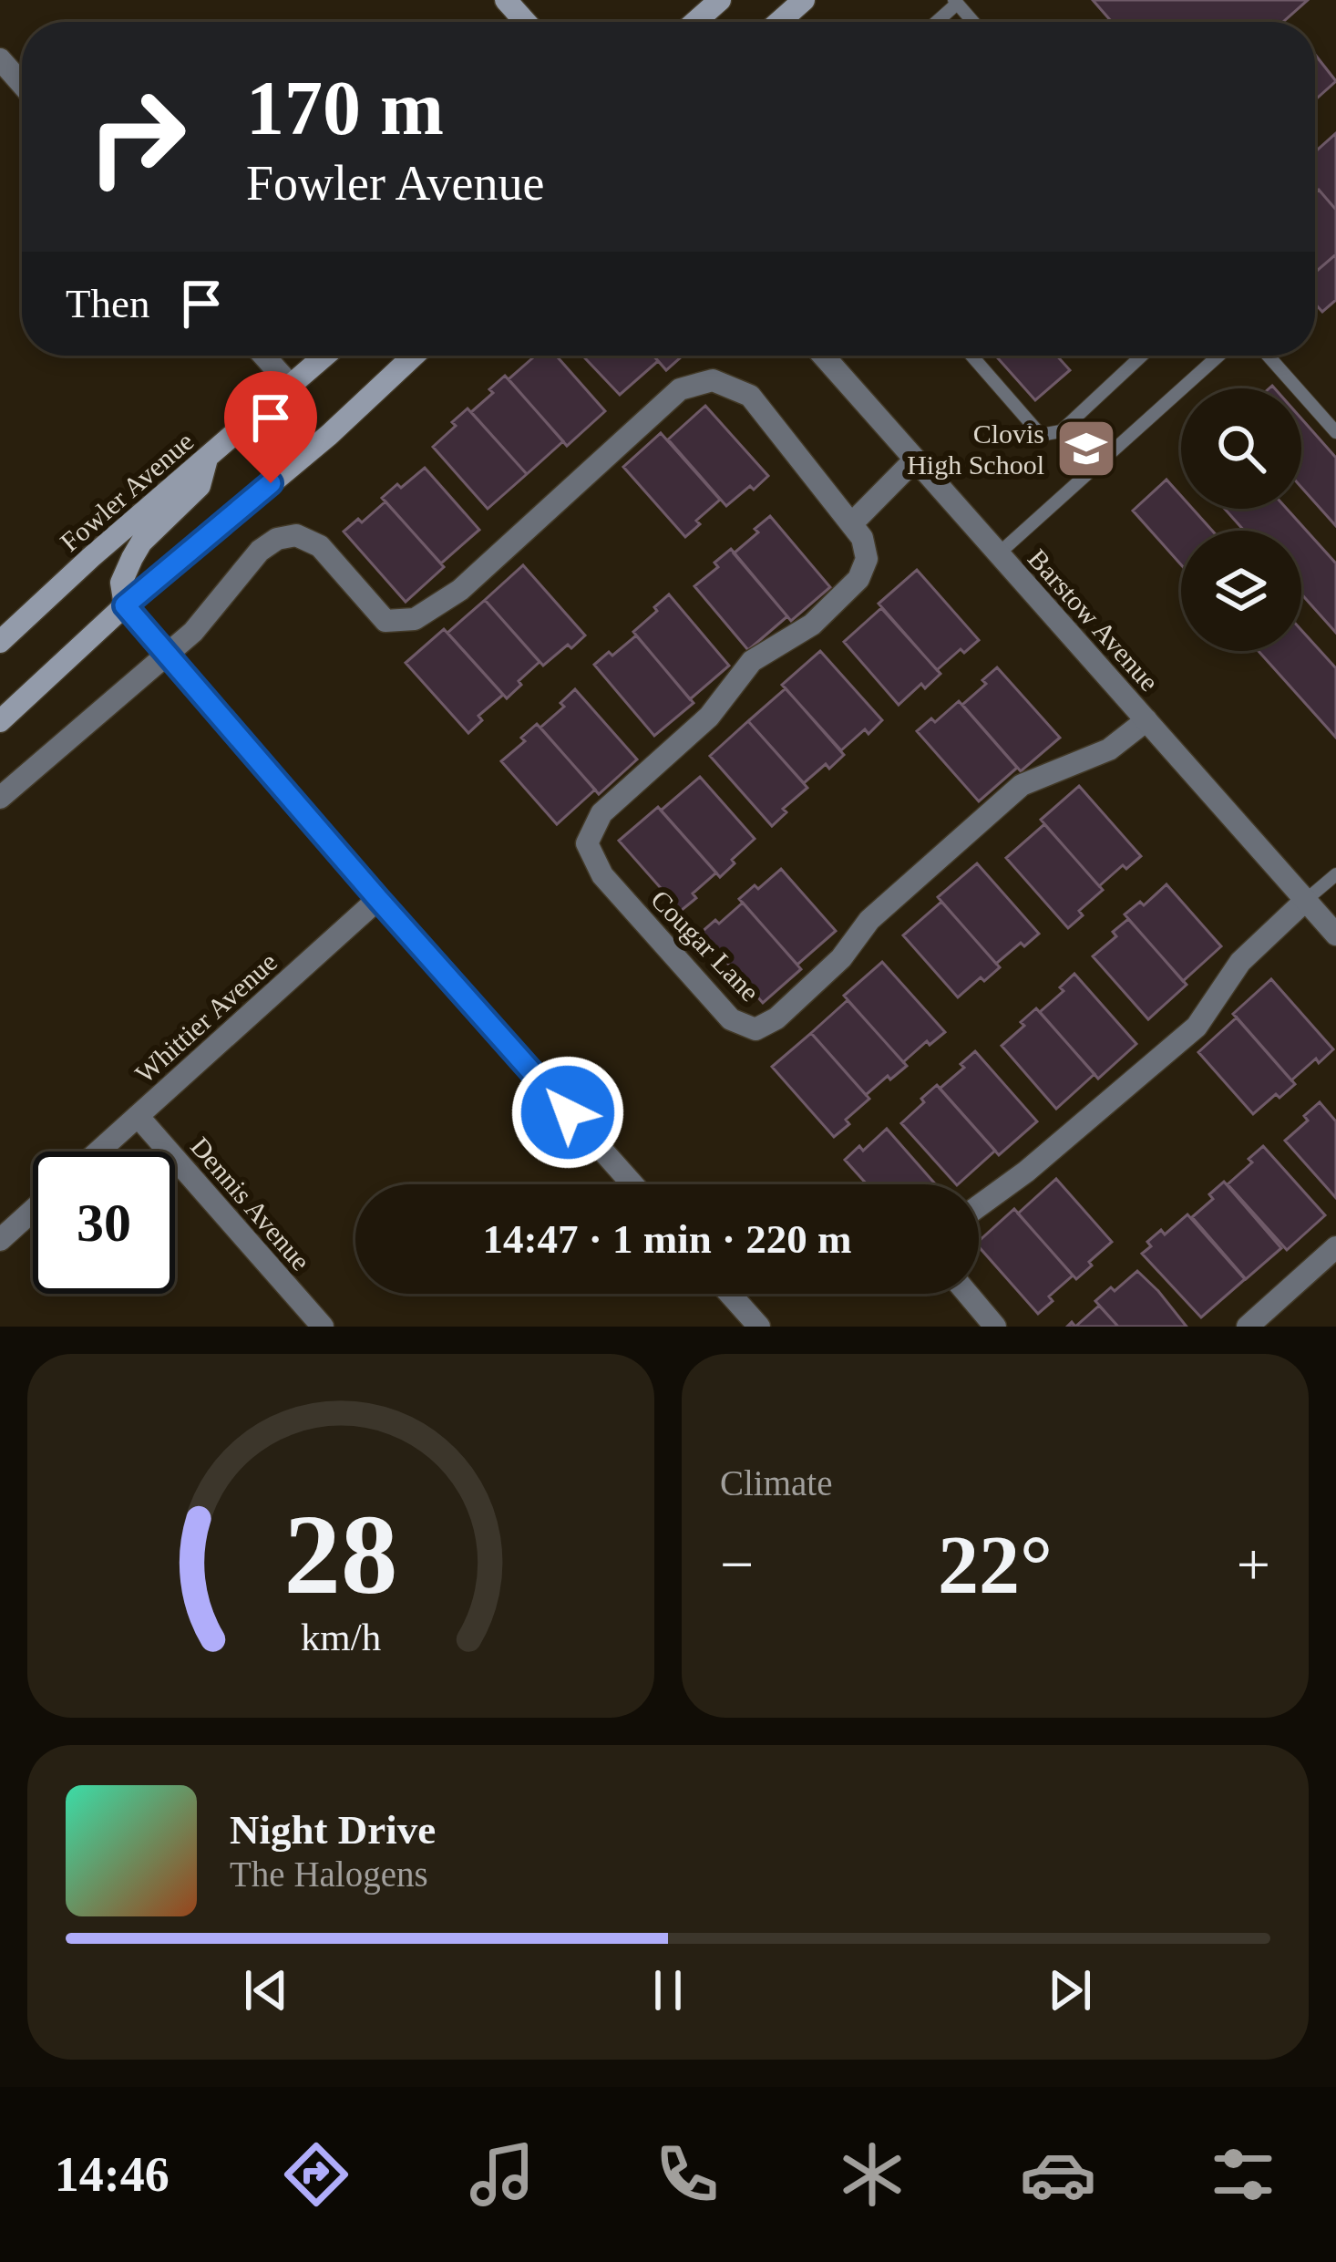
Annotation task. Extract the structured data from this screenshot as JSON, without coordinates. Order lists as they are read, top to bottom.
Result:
{
  "streets": {
    "main road": ["Fowler Avenue"],
    "street": [
      "Barstow Avenue",
      "Cougar Lane",
      "Whittier Avenue",
      "Dennis Avenue"
    ]
  },
  "crossings": [
    ["Barstow Avenue", "Cougar Lane"],
    ["Whittier Avenue", "Dennis Avenue"]
  ],
  "places": {
    "school or university": ["Clovis High School"]
  },
  "page": {
    "turn": ["170 m", "Fowler Avenue"],
    "then": "Then",
    "limit": "30",
    "trip": "14:47 · 1 min · 220 m",
    "tile": "Climate",
    "heat": ["−", "22°", "+"],
    "song": ["Night Drive", "The Halogens"],
    "tabs": "14:46",
    "gauge": ["28", "km/h"]
  }
}
